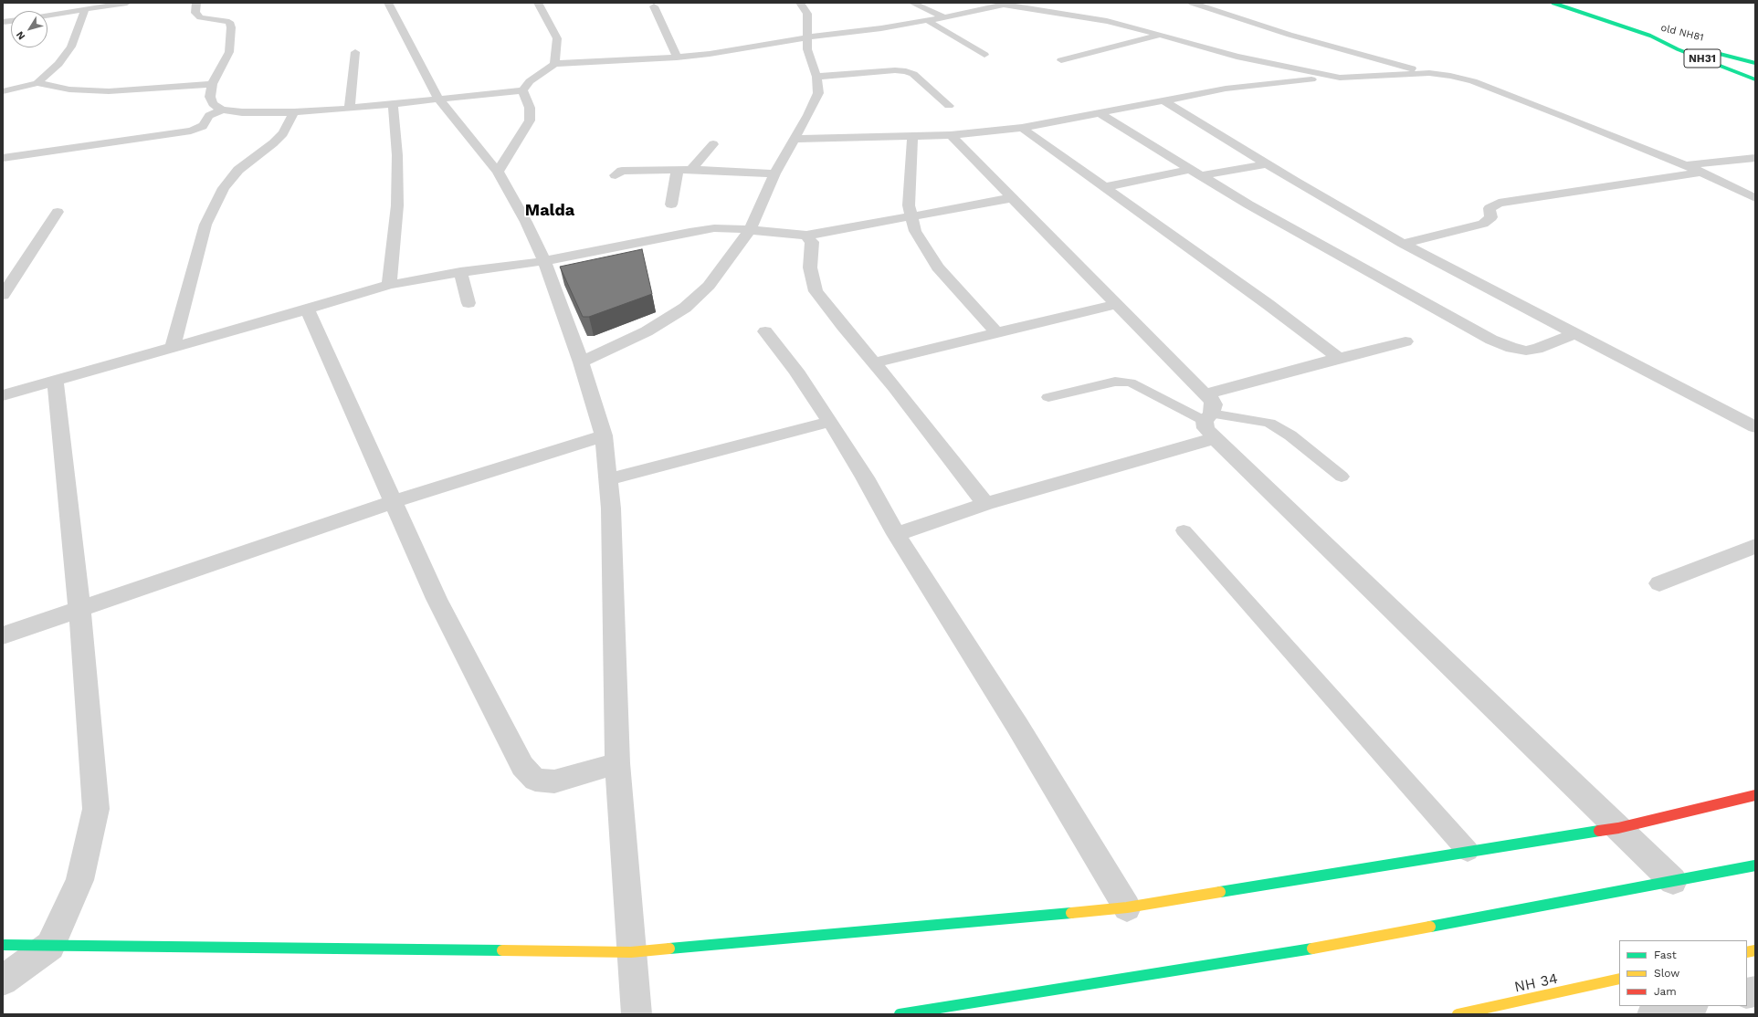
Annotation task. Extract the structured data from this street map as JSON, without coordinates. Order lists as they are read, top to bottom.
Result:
{
  "streets": {
    "main road": ["old NH81", "NH31", "NH 34"]
  },
  "crossings": [
    ["old NH81", "NH31"]
  ],
  "districts": ["Malda"],
  "legend": ["Fast", "Slow", "Jam"],
  "north": "bottom left"
}
